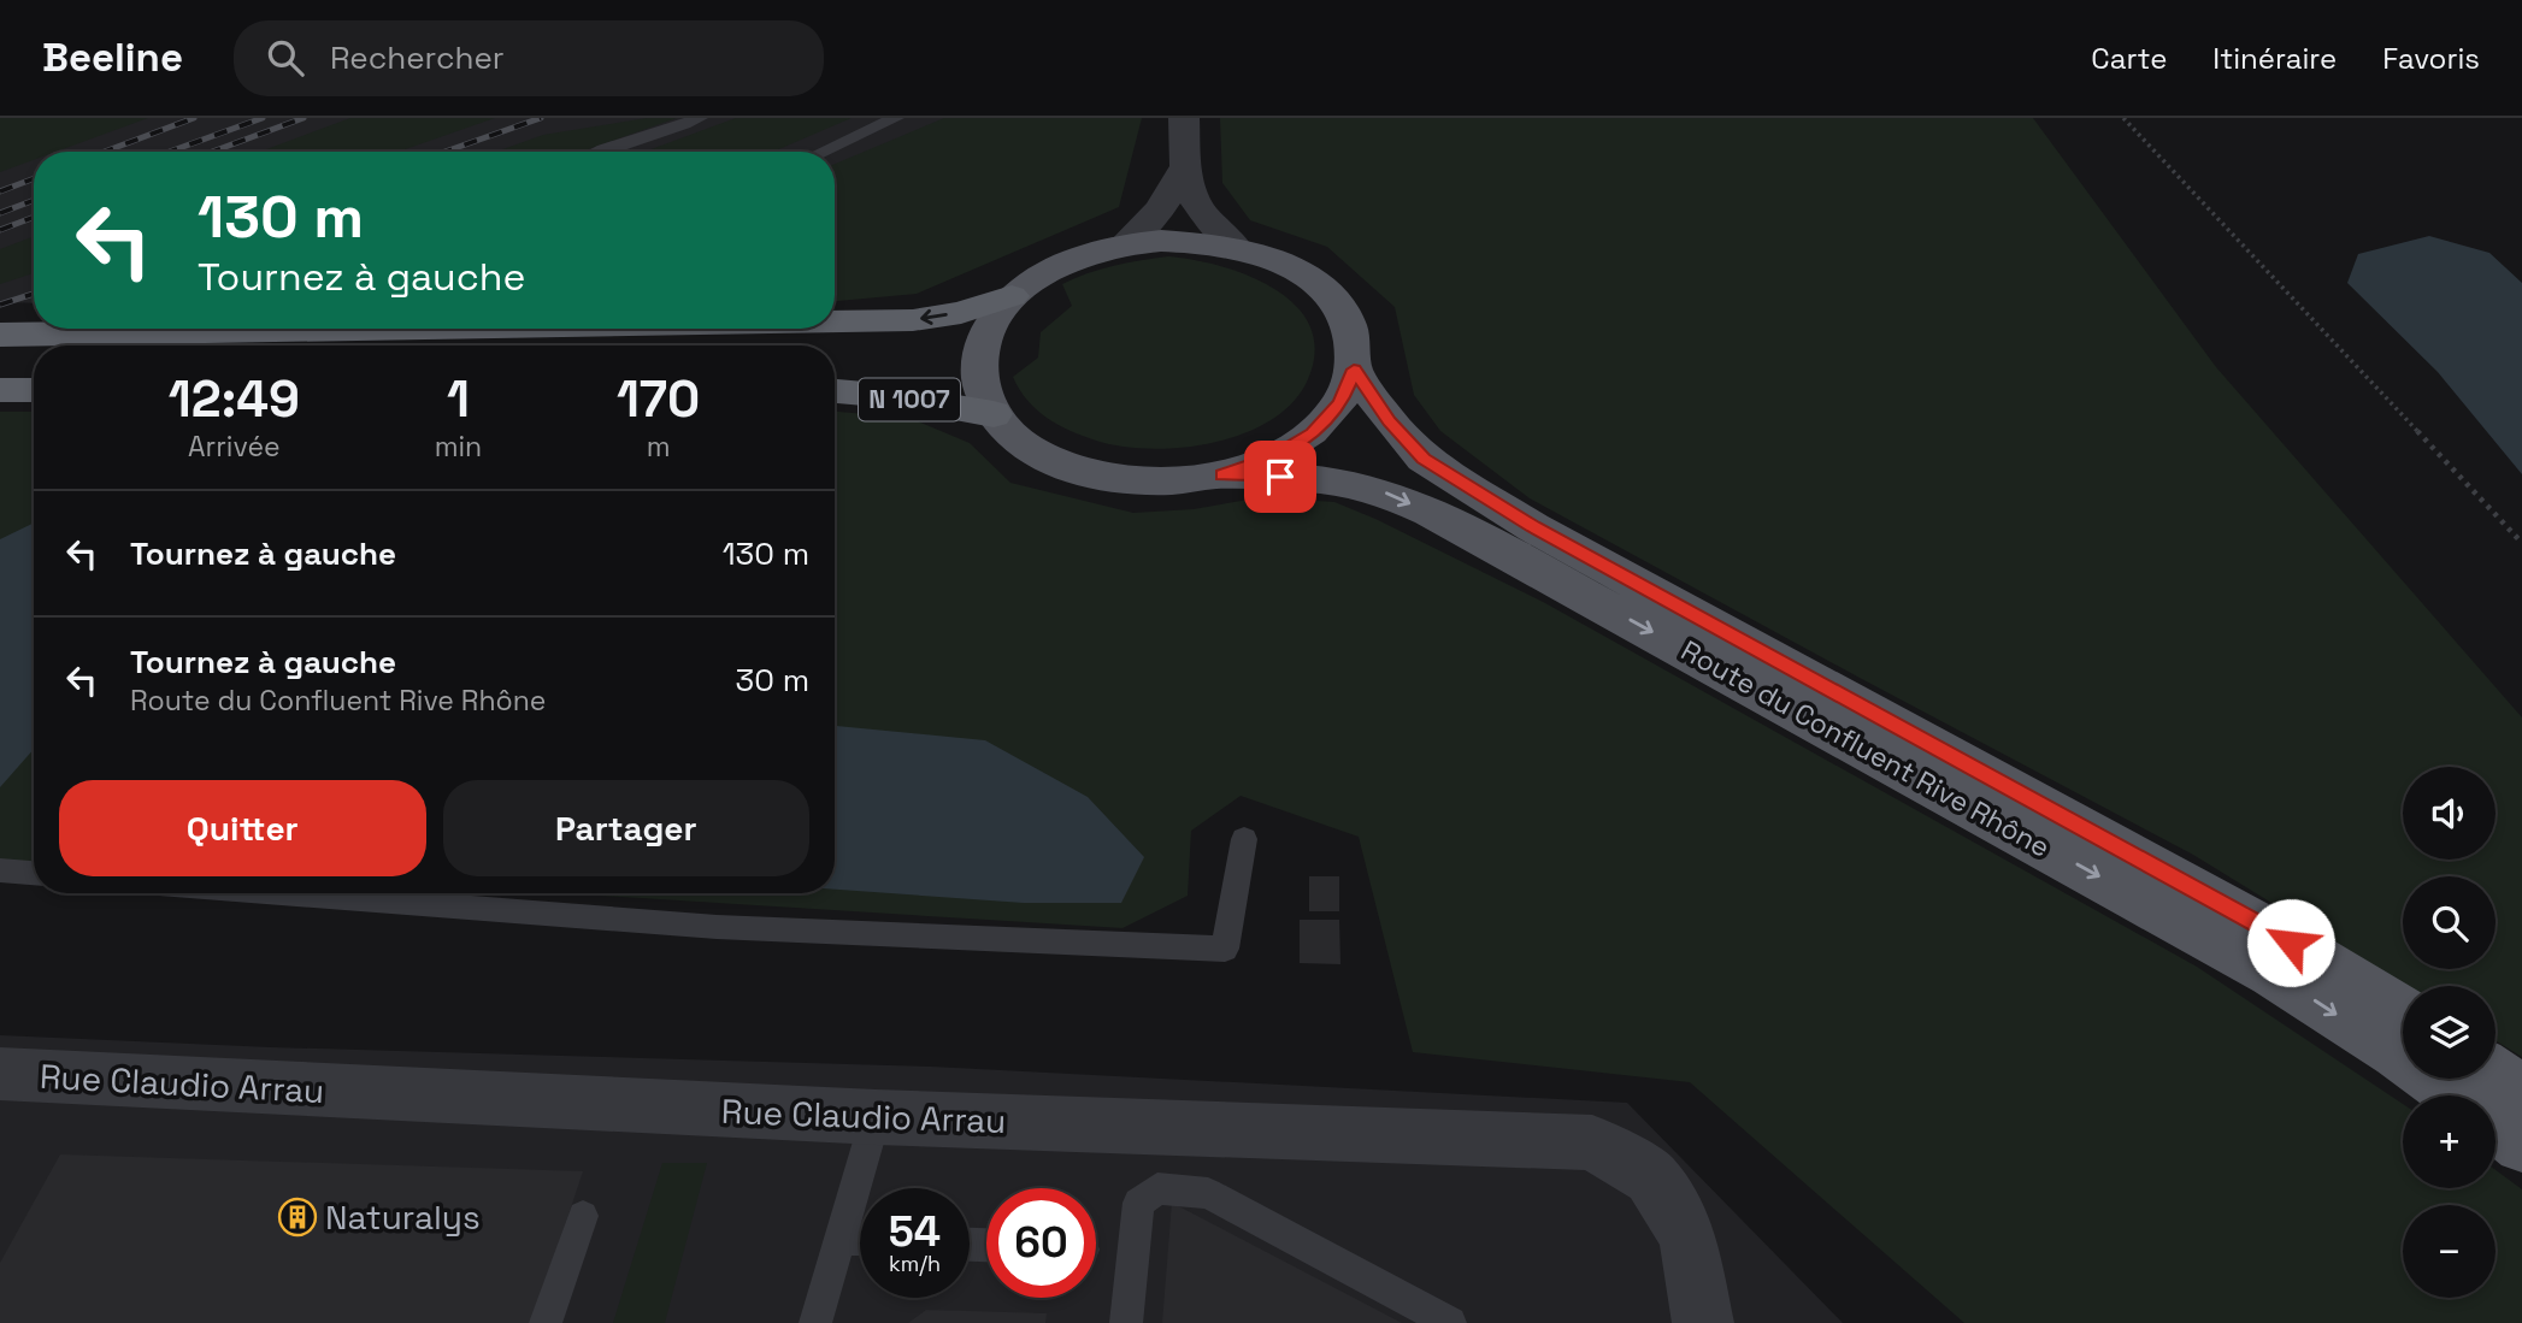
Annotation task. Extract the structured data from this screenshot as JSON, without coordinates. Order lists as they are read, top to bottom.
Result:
{
  "streets": {
    "highway": ["N 1007"],
    "main road": ["Route du Confluent Rive Rhône"],
    "street": ["Rue Claudio Arrau"]
  },
  "places": {
    "building": ["Naturalys"]
  },
  "page": {
    "header": "Beeline",
    "search": "Rechercher",
    "nav": ["Carte", "Itinéraire", "Favoris"],
    "turn": ["130 m", "Tournez à gauche"],
    "eta": [
      "12:49",
      "Arrivée",
      "1",
      "min",
      "170",
      "m"
    ],
    "list": [
      {
        "name": "Tournez à gauche",
        "value": "130 m"
      },
      {
        "name": "Tournez à gauche",
        "note": "Route du Confluent Rive Rhône",
        "value": "30 m"
      }
    ],
    "buttons": ["Quitter", "Partager"],
    "map_buttons": ["+", "−"],
    "speed": "54 km/h",
    "limit": "60"
  }
}
